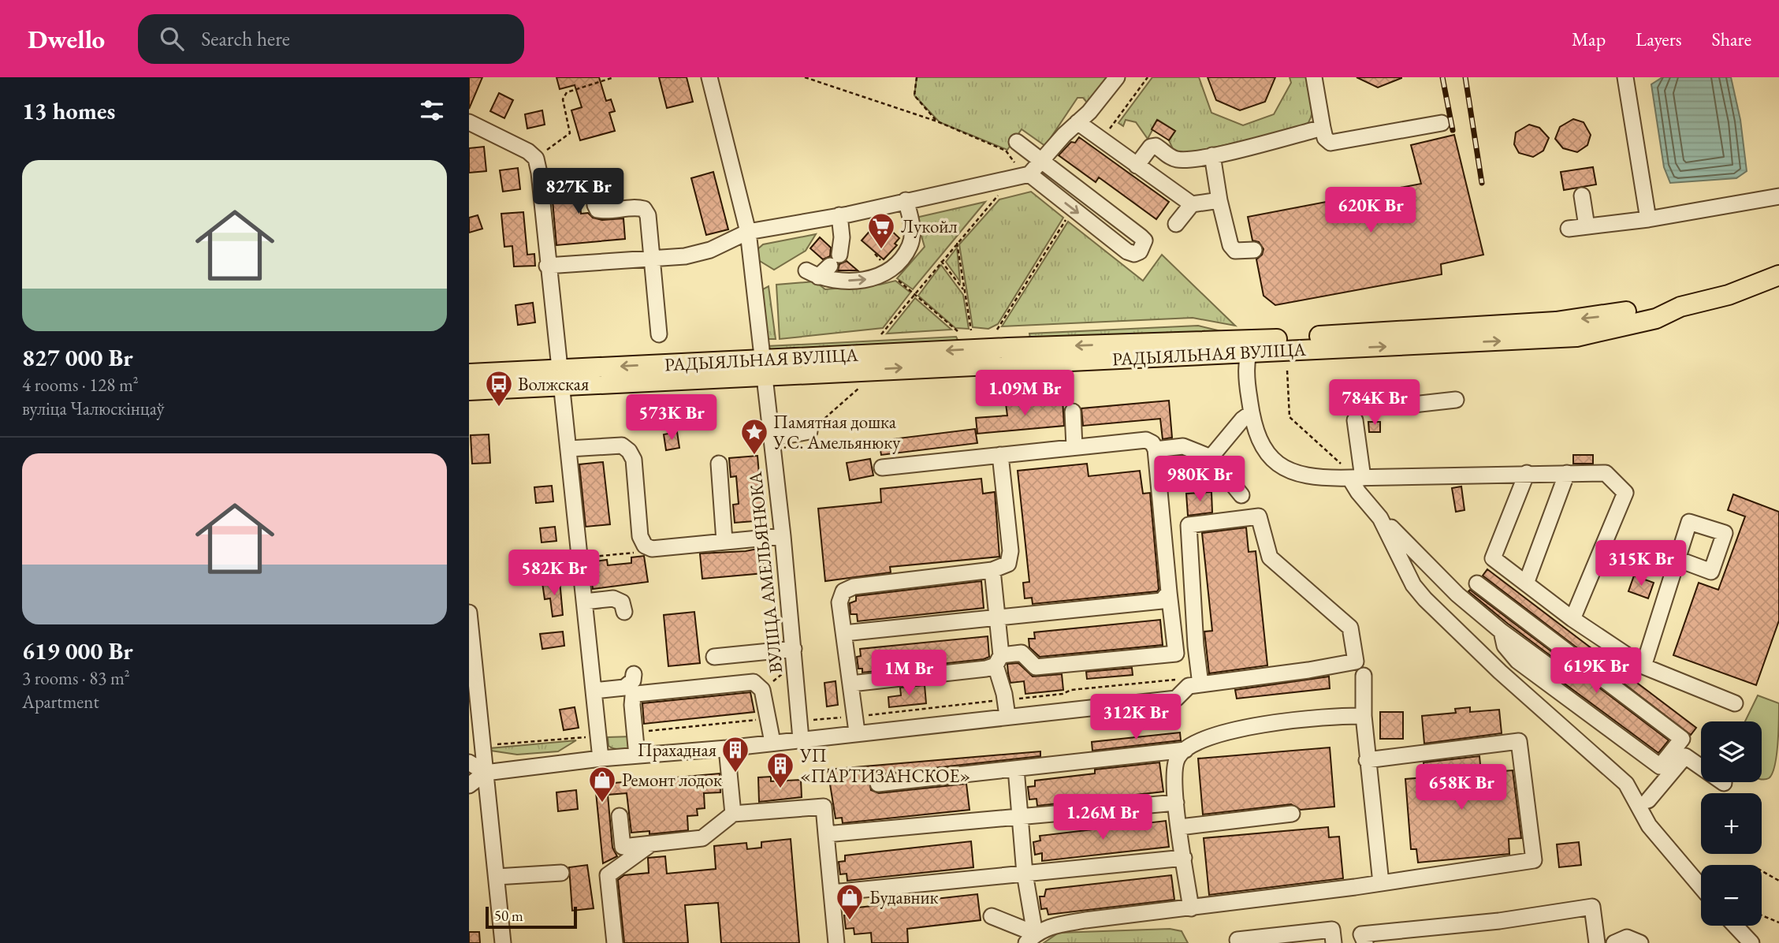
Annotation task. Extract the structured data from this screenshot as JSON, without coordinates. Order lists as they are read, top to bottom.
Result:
{
  "streets": {
    "main road": ["РАДЫЯЛЬНАЯ ВУЛІЦА"],
    "street": ["ВУЛІЦА АМЕЛЬЯНЮКА"]
  },
  "crossings": [
    ["РАДЫЯЛЬНАЯ ВУЛІЦА", "ВУЛІЦА АМЕЛЬЯНЮКА"]
  ],
  "places": {
    "supermarket": ["Лукойл"],
    "bus stop": ["Волжская"],
    "place": ["Памятная дошка У.С. Амельянюку"],
    "building": ["Прахадная", "УП «ПАРТИЗАНСКОЕ»"],
    "shop": ["Ремонт лодок", "Будавник"]
  },
  "scale_bar": "50 m",
  "page": {
    "header": "Dwello",
    "search": "Search here",
    "nav": ["Map", "Layers", "Share"],
    "heading": "13 homes",
    "list": [
      {
        "name": "827 000 Br",
        "note": "4 rooms · 128 m² · вуліца Чалюскінцаў"
      },
      {
        "name": "619 000 Br",
        "note": "3 rooms · 83 m² · Apartment"
      }
    ],
    "price": [
      "827K Br",
      "620K Br",
      "1.09M Br",
      "784K Br",
      "573K Br",
      "980K Br",
      "315K Br",
      "582K Br",
      "619K Br",
      "1M Br",
      "312K Br",
      "658K Br",
      "1.26M Br"
    ],
    "map_buttons": ["+", "−"],
    "scale": "50 m"
  }
}
